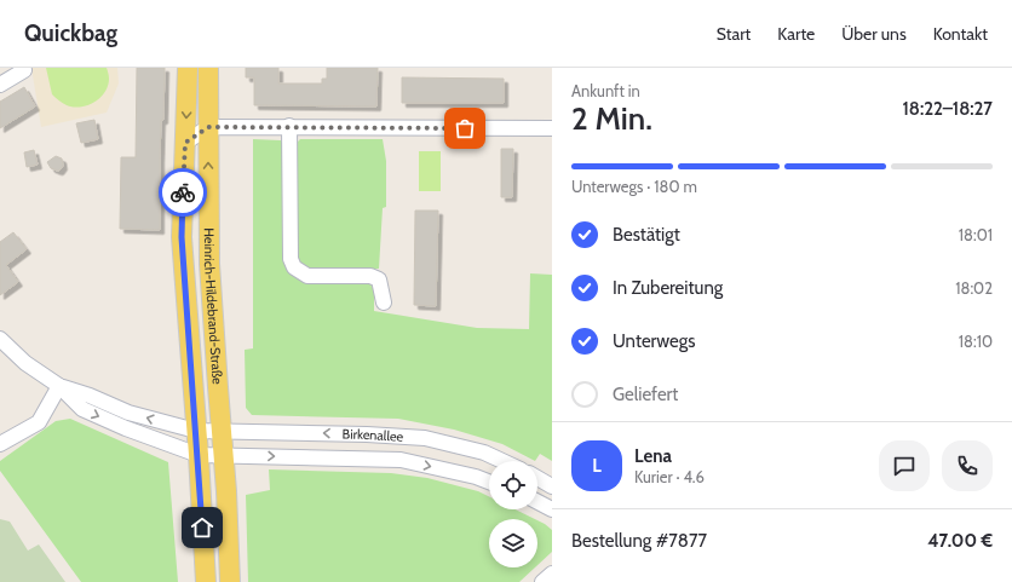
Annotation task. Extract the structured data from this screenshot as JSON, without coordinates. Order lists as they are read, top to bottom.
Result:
{
  "streets": {
    "main road": ["Heinrich-Hildebrand-Straße"],
    "street": ["Birkenallee"]
  },
  "crossings": [
    ["Heinrich-Hildebrand-Straße", "Birkenallee"]
  ],
  "page": {
    "header": "Quickbag",
    "nav": [
      "Start",
      "Karte",
      "Über uns",
      "Kontakt"
    ],
    "heading": ["2 Min.", "Ankunft in", "18:22–18:27"],
    "panel": [
      "Lena",
      "Kurier · 4.6",
      "Bestellung #7877",
      "47.00 €"
    ],
    "bar": "Unterwegs · 180 m",
    "list": [
      ["Bestätigt", "18:01"],
      ["In Zubereitung", "18:02"],
      ["Unterwegs", "18:10"],
      "Geliefert"
    ],
    "round": "L"
  }
}
